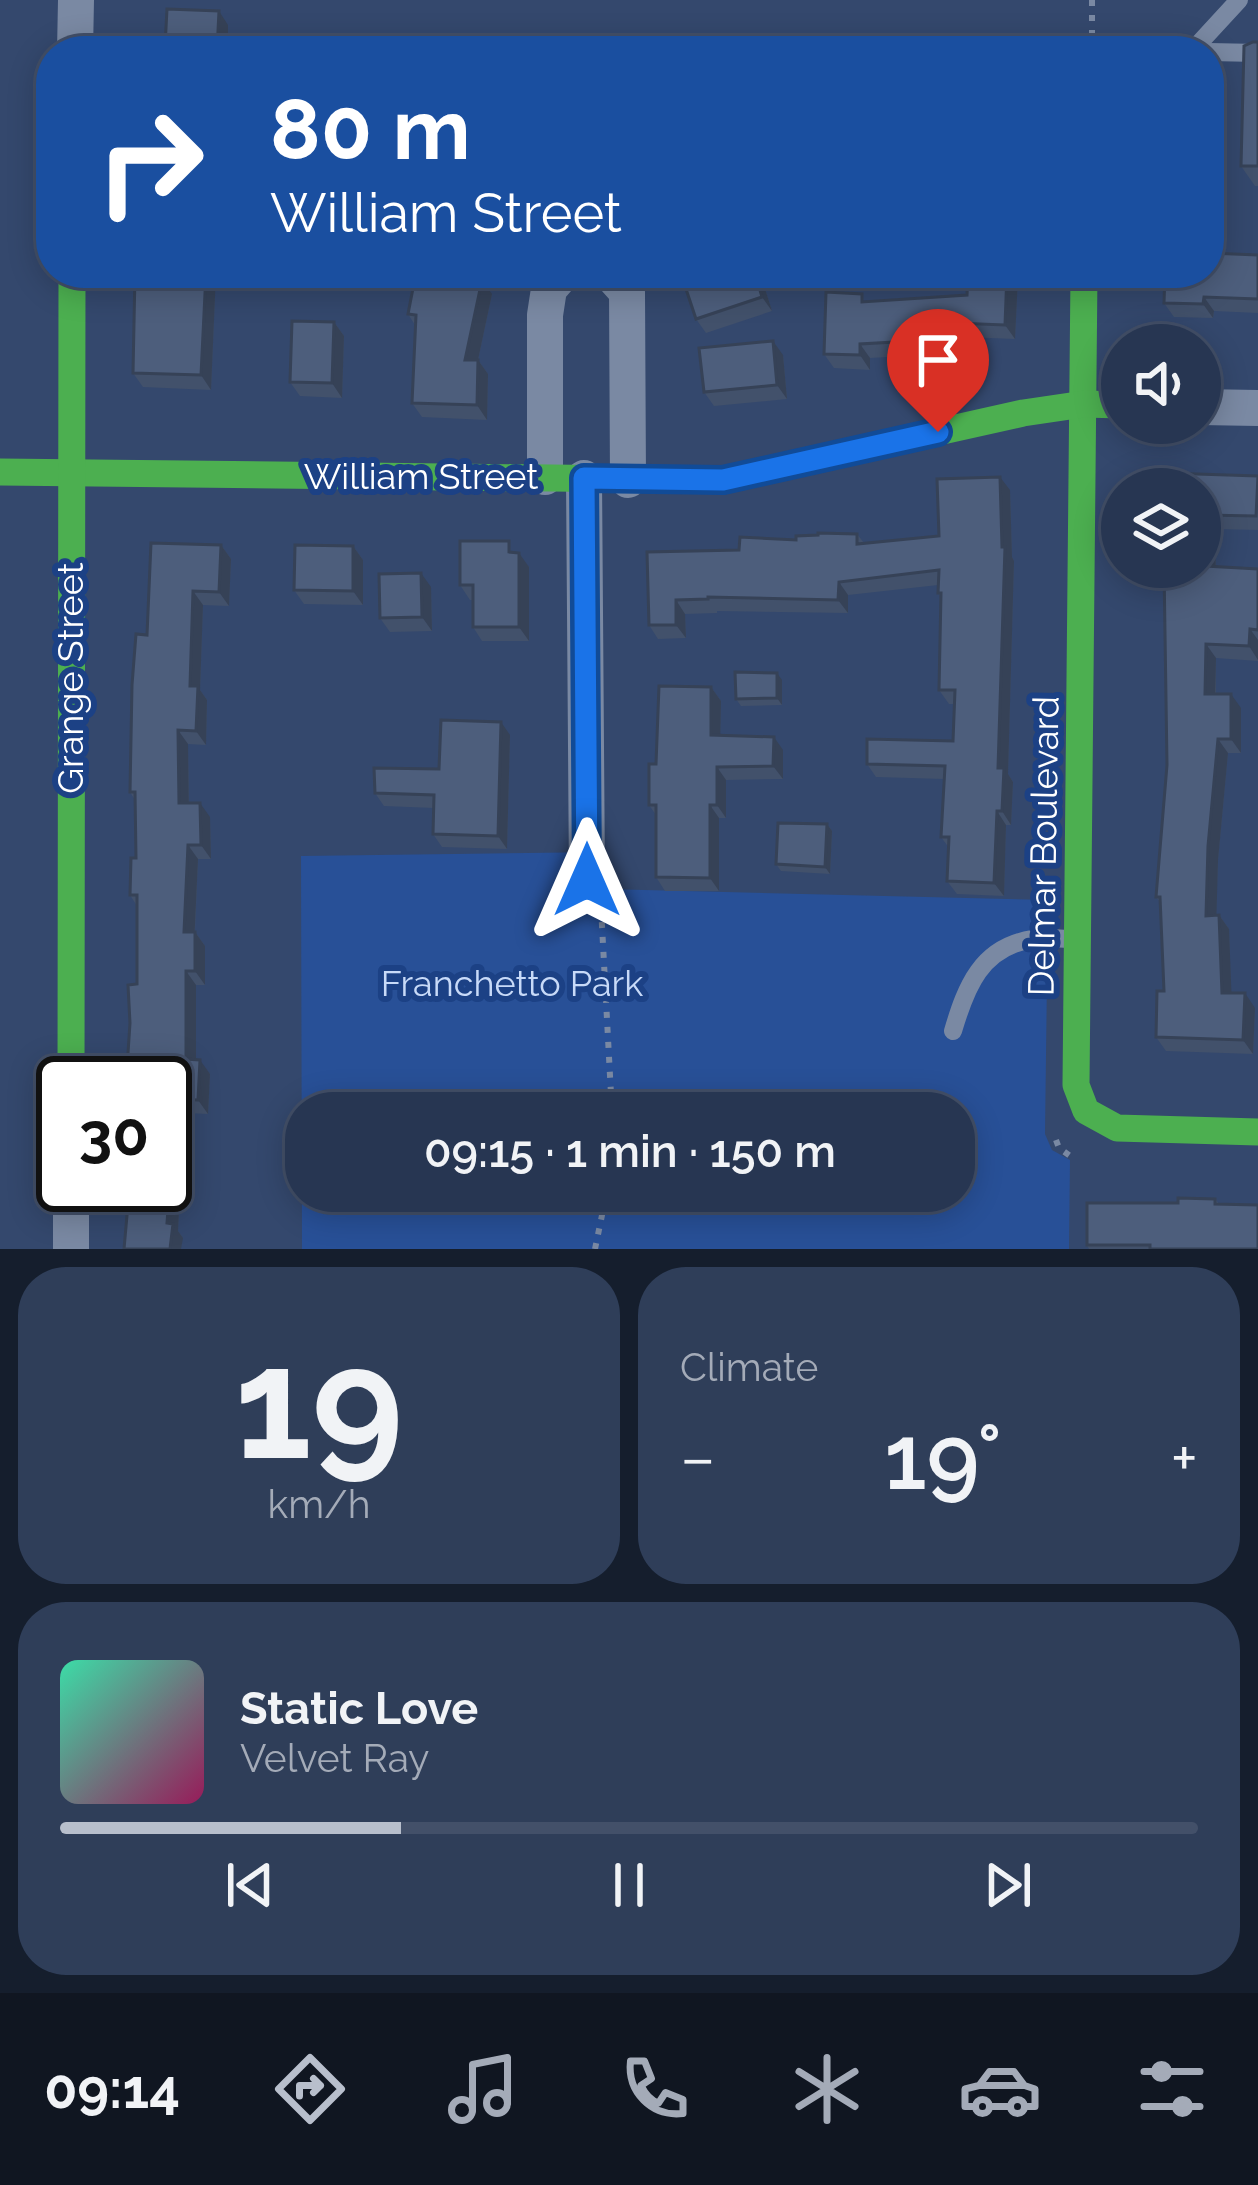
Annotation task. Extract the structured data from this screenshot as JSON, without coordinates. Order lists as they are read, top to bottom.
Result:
{
  "streets": {
    "street": ["William Street", "Grange Street", "Delmar Boulevard"]
  },
  "crossings": [
    ["William Street", "Grange Street"],
    ["William Street", "Delmar Boulevard"]
  ],
  "parks": ["Franchetto Park"],
  "page": {
    "turn": ["80 m", "William Street"],
    "limit": "30",
    "trip": "09:15 · 1 min · 150 m",
    "tile": [
      ["19", "km/h"],
      "Climate"
    ],
    "heat": ["−", "19°", "+"],
    "song": ["Static Love", "Velvet Ray"],
    "tabs": "09:14"
  }
}
